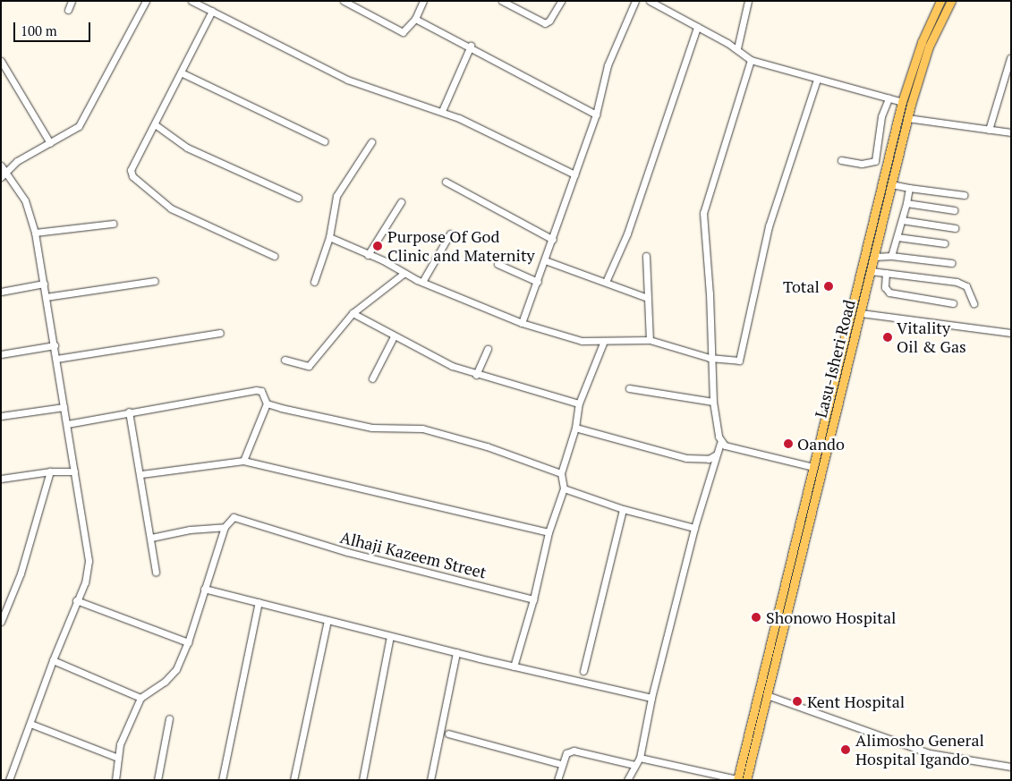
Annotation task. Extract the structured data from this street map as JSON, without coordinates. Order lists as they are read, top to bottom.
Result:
{
  "streets": {
    "main road": ["Lasu-Isheri Road"],
    "street": ["Alhaji Kazeem Street"]
  },
  "places": [
    "Purpose Of God Clinic and Maternity",
    "Total",
    "Vitality Oil & Gas",
    "Oando",
    "Shonowo Hospital",
    "Kent Hospital",
    "Alimosho General Hospital Igando"
  ],
  "scale_bar": "100 m"
}
